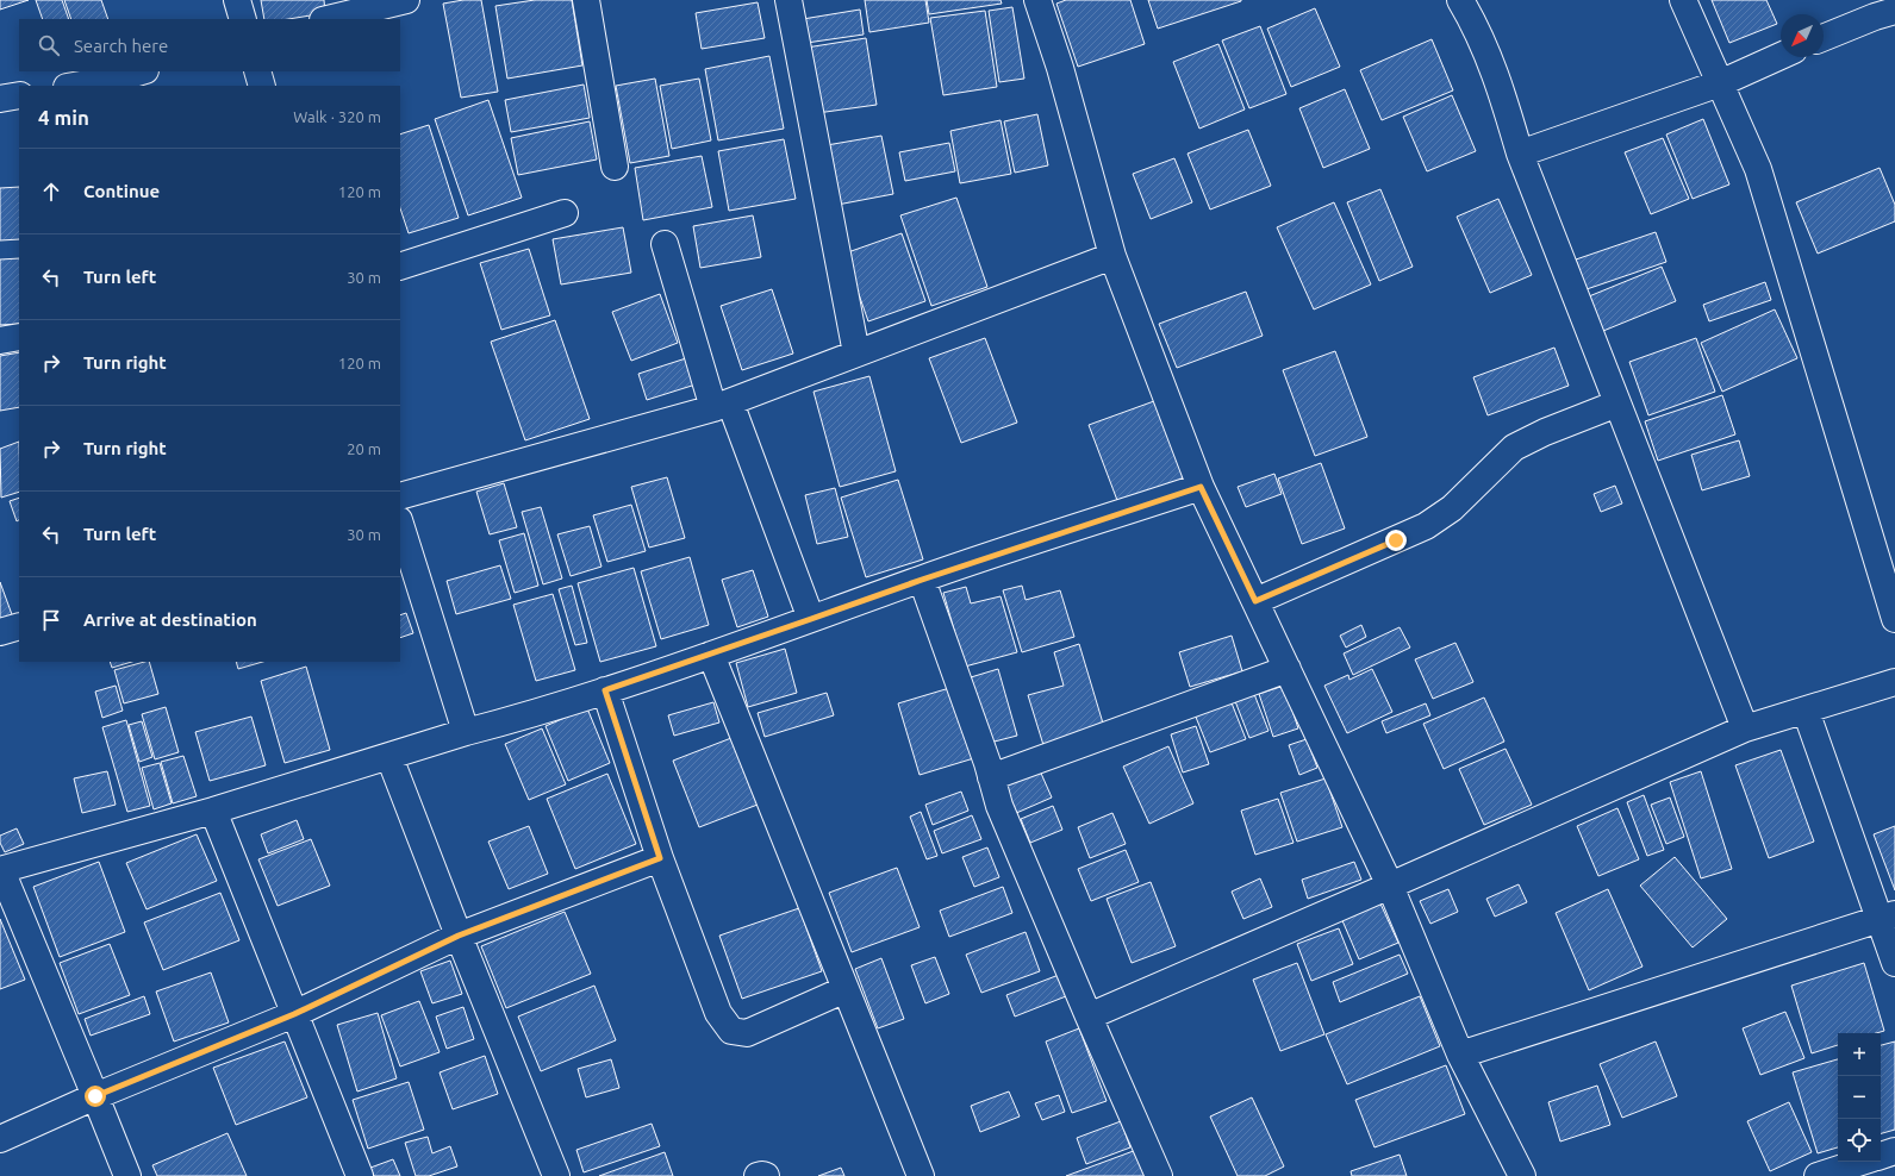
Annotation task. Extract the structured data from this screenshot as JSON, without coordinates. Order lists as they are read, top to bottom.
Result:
{
  "north": "bottom left",
  "page": {
    "search": "Search here",
    "heading": ["4 min", "Walk · 320 m"],
    "list": [
      ["Continue", "120 m"],
      ["Turn left", "30 m"],
      ["Turn right", "120 m"],
      ["Turn right", "20 m"],
      ["Turn left", "30 m"],
      "Arrive at destination"
    ],
    "map_buttons": ["+", "−"]
  }
}
